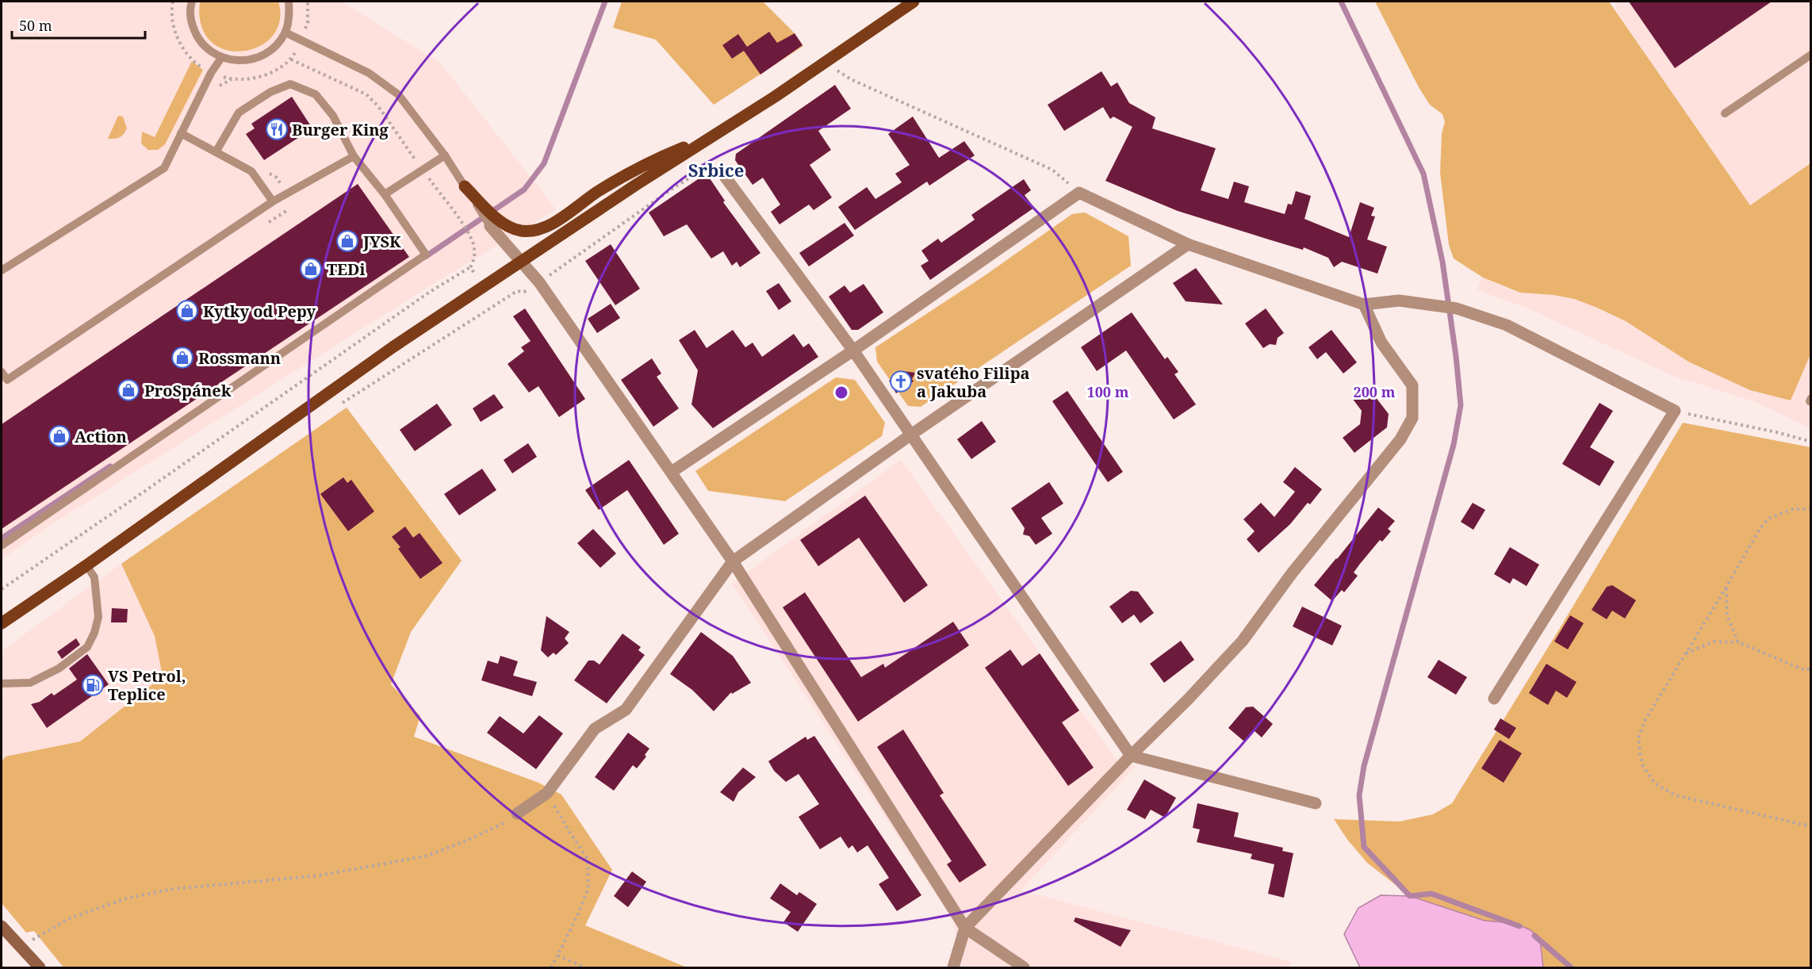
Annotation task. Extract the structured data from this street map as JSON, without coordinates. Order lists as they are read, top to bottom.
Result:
{
  "districts": ["Srbice"],
  "places": {
    "restaurant": ["Burger King"],
    "shop": [
      "JYSK",
      "TEDi",
      "Kytky od Pepy",
      "Rossmann",
      "ProSpánek",
      "Action"
    ],
    "church": ["svatého Filipa a Jakuba"],
    "fuel station": ["VS Petrol, Teplice"]
  },
  "scale_bar": "50 m",
  "rings": ["100 m", "200 m"]
}
